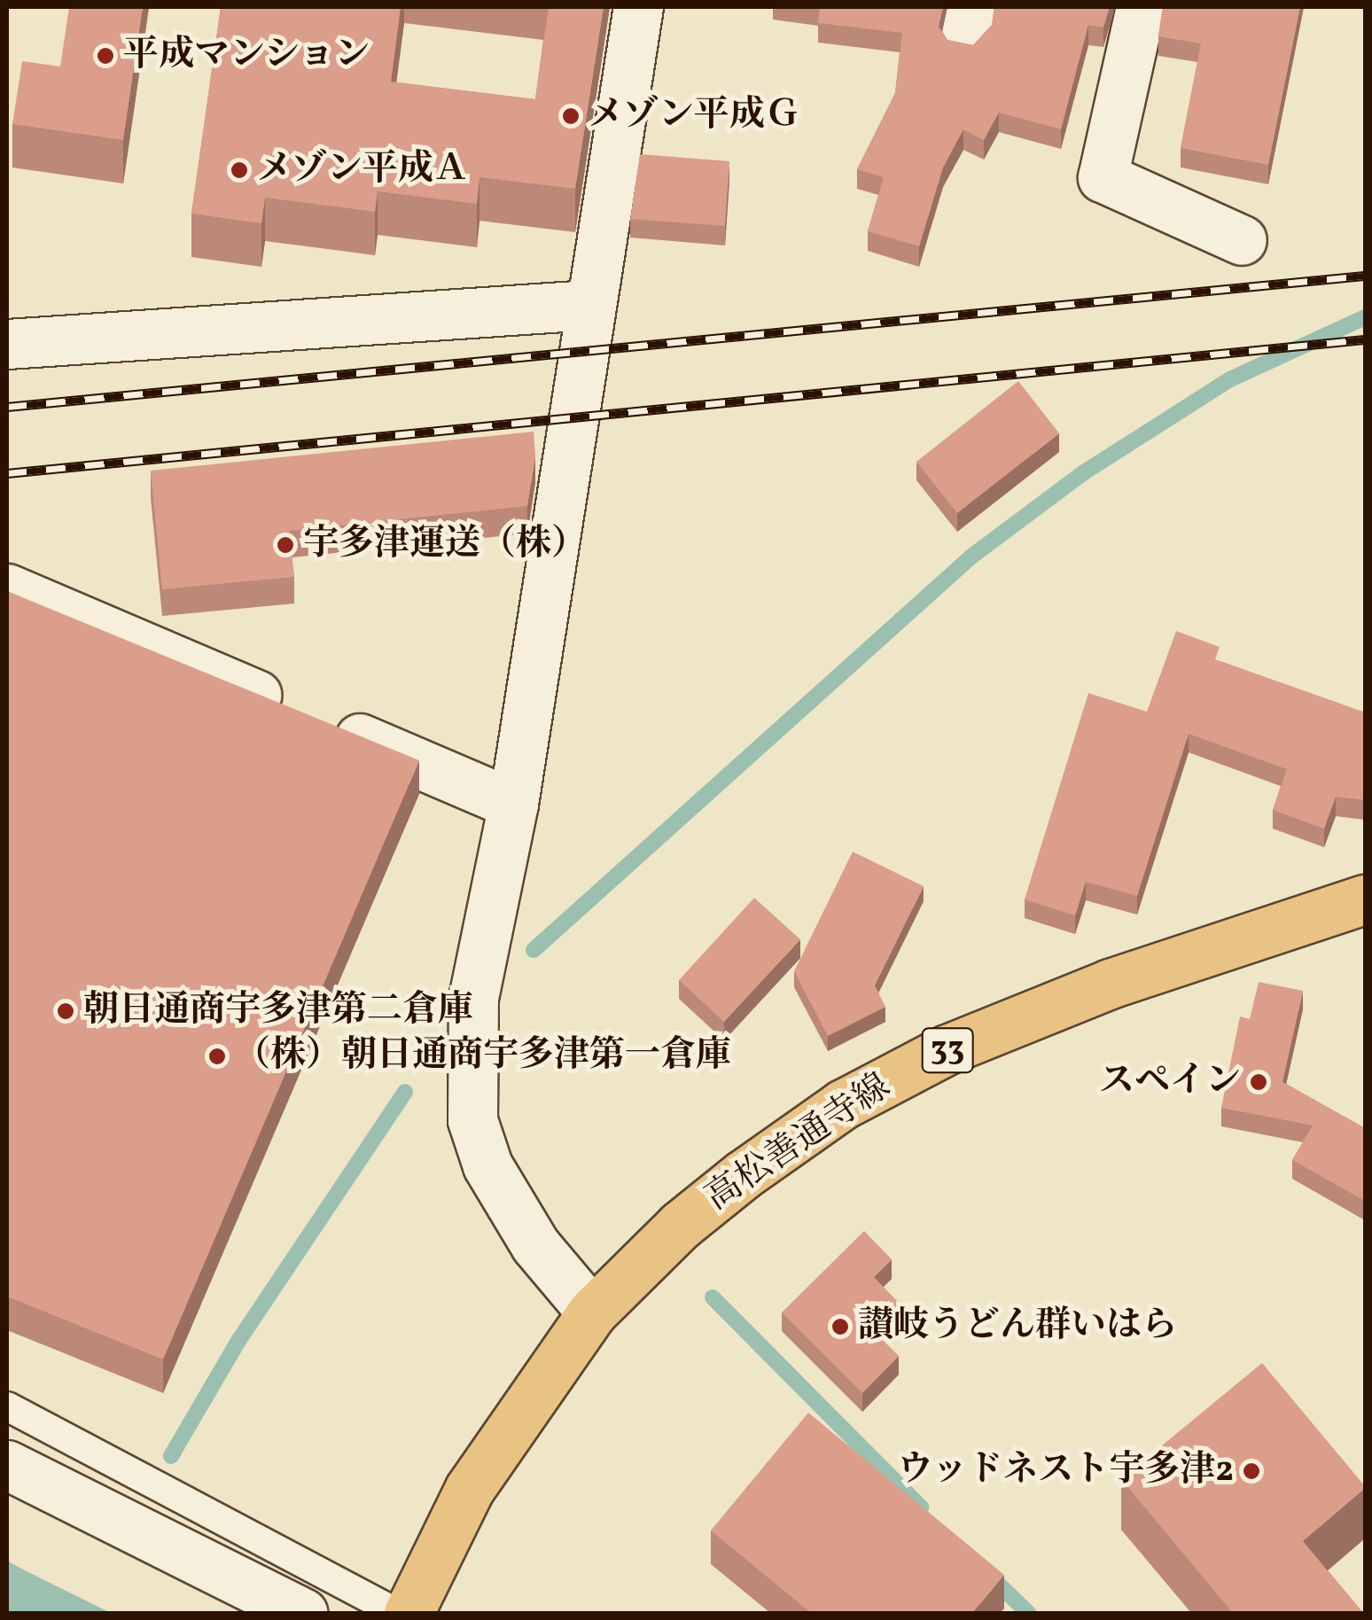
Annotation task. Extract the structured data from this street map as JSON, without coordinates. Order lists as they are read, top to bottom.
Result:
{
  "streets": {
    "main road": ["33", "高松善通寺線"]
  },
  "places": [
    "平成マンション",
    "メゾン平成Ｇ",
    "メゾン平成Ａ",
    "宇多津運送（株）",
    "朝日通商宇多津第二倉庫",
    "（株）朝日通商宇多津第一倉庫",
    "スペイン",
    "讃岐うどん群いはら",
    "ウッドネスト宇多津2"
  ]
}
